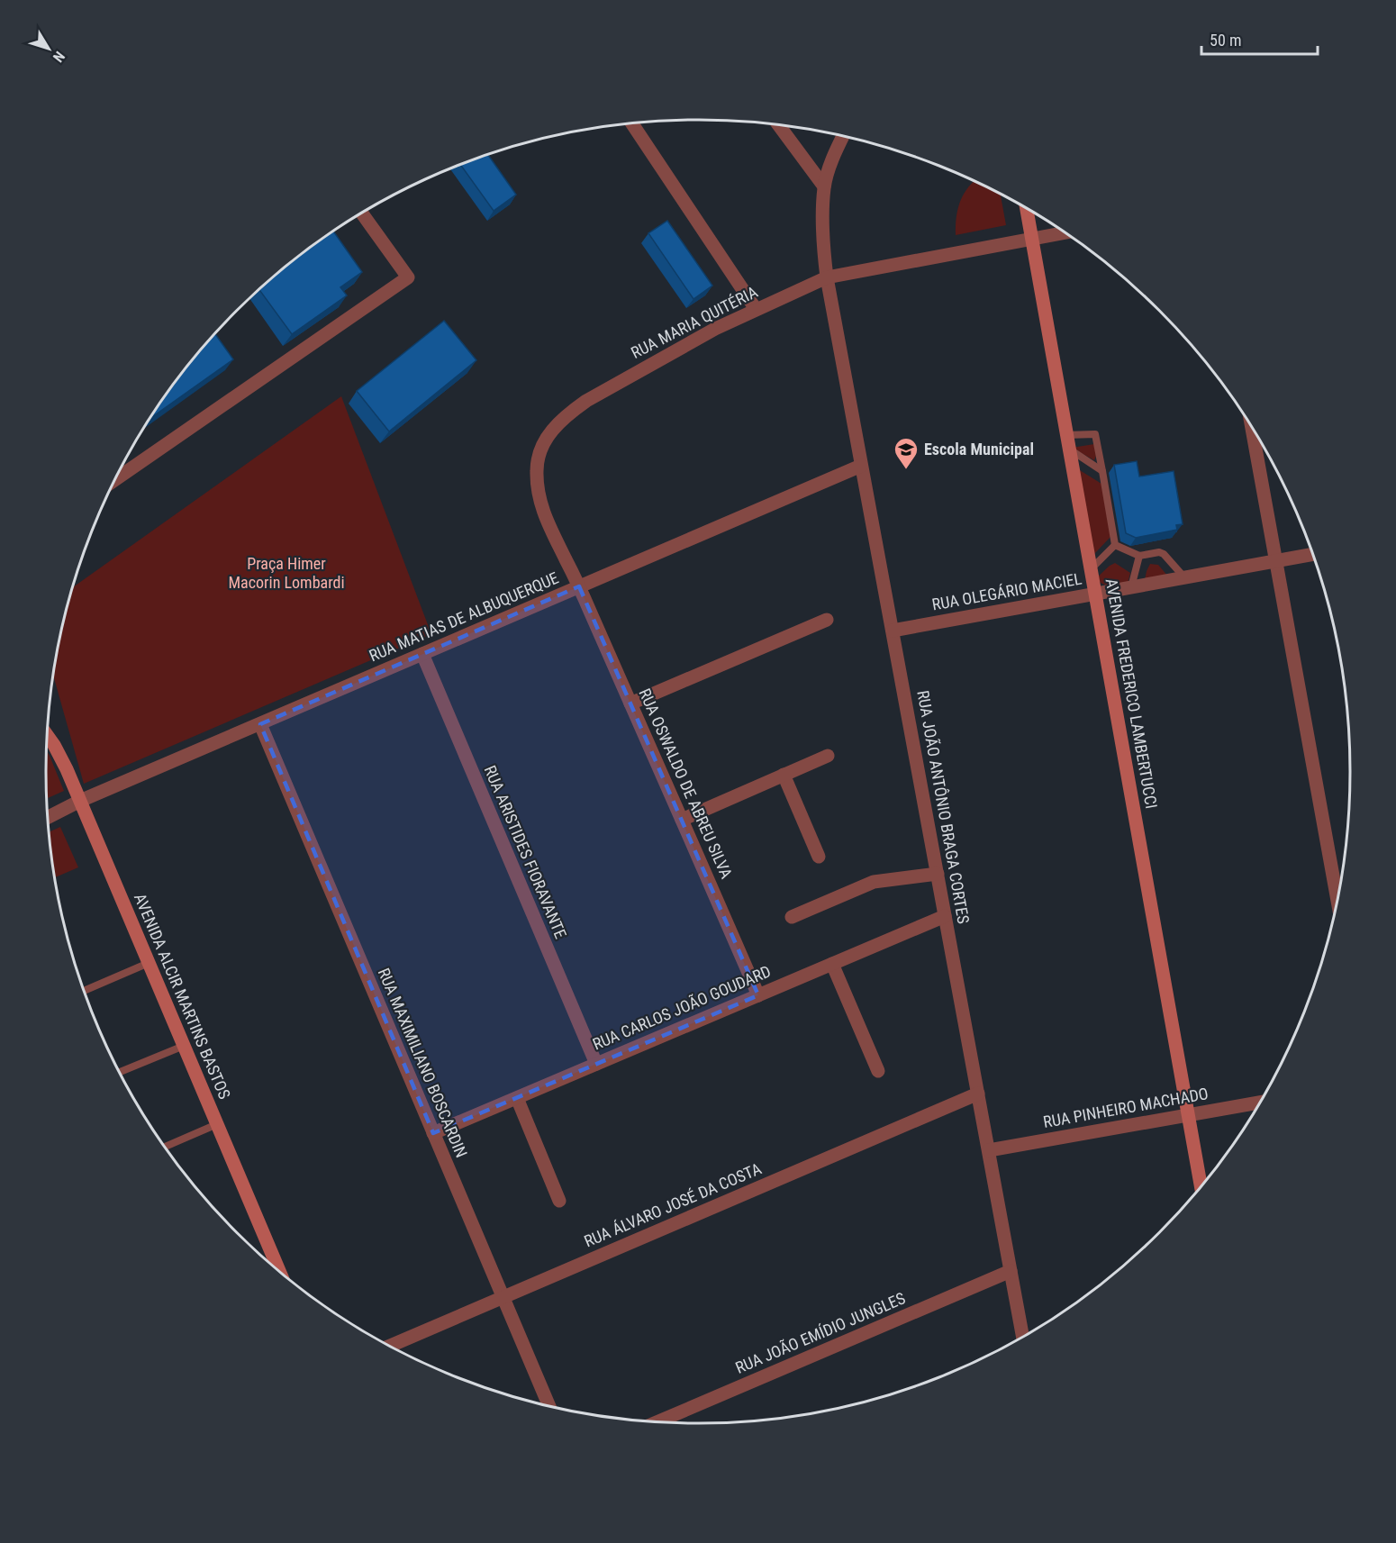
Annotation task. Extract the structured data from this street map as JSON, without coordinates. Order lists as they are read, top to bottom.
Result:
{
  "streets": {
    "street": [
      "RUA MARIA QUITÉRIA",
      "RUA OLEGÁRIO MACIEL",
      "RUA MATIAS DE ALBUQUERQUE",
      "AVENIDA FREDERICO LAMBERTUCCI",
      "RUA OSWALDO DE ABREU SILVA",
      "RUA JOÃO ANTÔNIO BRAGA CORTES",
      "RUA ARISTIDES FIORAVANTE",
      "AVENIDA ALCIR MARTINS BASTOS",
      "RUA CARLOS JOÃO GOUDARD",
      "RUA MAXIMILIANO BOSCARDIN",
      "RUA PINHEIRO MACHADO",
      "RUA ÁLVARO JOSÉ DA COSTA",
      "RUA JOÃO EMÍDIO JUNGLES"
    ]
  },
  "crossings": [
    ["RUA MARIA QUITÉRIA", "RUA MATIAS DE ALBUQUERQUE"],
    ["RUA MARIA QUITÉRIA", "AVENIDA FREDERICO LAMBERTUCCI"],
    ["RUA MARIA QUITÉRIA", "RUA OSWALDO DE ABREU SILVA"],
    ["RUA MARIA QUITÉRIA", "RUA JOÃO ANTÔNIO BRAGA CORTES"],
    ["RUA OLEGÁRIO MACIEL", "AVENIDA FREDERICO LAMBERTUCCI"],
    ["RUA OLEGÁRIO MACIEL", "RUA JOÃO ANTÔNIO BRAGA CORTES"],
    ["RUA MATIAS DE ALBUQUERQUE", "RUA OSWALDO DE ABREU SILVA"],
    ["RUA MATIAS DE ALBUQUERQUE", "RUA JOÃO ANTÔNIO BRAGA CORTES"],
    ["RUA MATIAS DE ALBUQUERQUE", "RUA ARISTIDES FIORAVANTE"],
    ["RUA MATIAS DE ALBUQUERQUE", "AVENIDA ALCIR MARTINS BASTOS"],
    ["RUA MATIAS DE ALBUQUERQUE", "RUA MAXIMILIANO BOSCARDIN"],
    ["AVENIDA FREDERICO LAMBERTUCCI", "RUA PINHEIRO MACHADO"],
    ["RUA OSWALDO DE ABREU SILVA", "RUA CARLOS JOÃO GOUDARD"],
    ["RUA JOÃO ANTÔNIO BRAGA CORTES", "RUA CARLOS JOÃO GOUDARD"],
    ["RUA JOÃO ANTÔNIO BRAGA CORTES", "RUA PINHEIRO MACHADO"],
    ["RUA JOÃO ANTÔNIO BRAGA CORTES", "RUA ÁLVARO JOSÉ DA COSTA"],
    ["RUA JOÃO ANTÔNIO BRAGA CORTES", "RUA JOÃO EMÍDIO JUNGLES"],
    ["RUA ARISTIDES FIORAVANTE", "RUA CARLOS JOÃO GOUDARD"],
    ["RUA CARLOS JOÃO GOUDARD", "RUA MAXIMILIANO BOSCARDIN"],
    ["RUA MAXIMILIANO BOSCARDIN", "RUA ÁLVARO JOSÉ DA COSTA"]
  ],
  "parks": ["Praça Himer Macorin Lombardi"],
  "places": {
    "school or university": ["Escola Municipal"]
  },
  "scale_bar": "50 m",
  "north": "bottom right"
}
